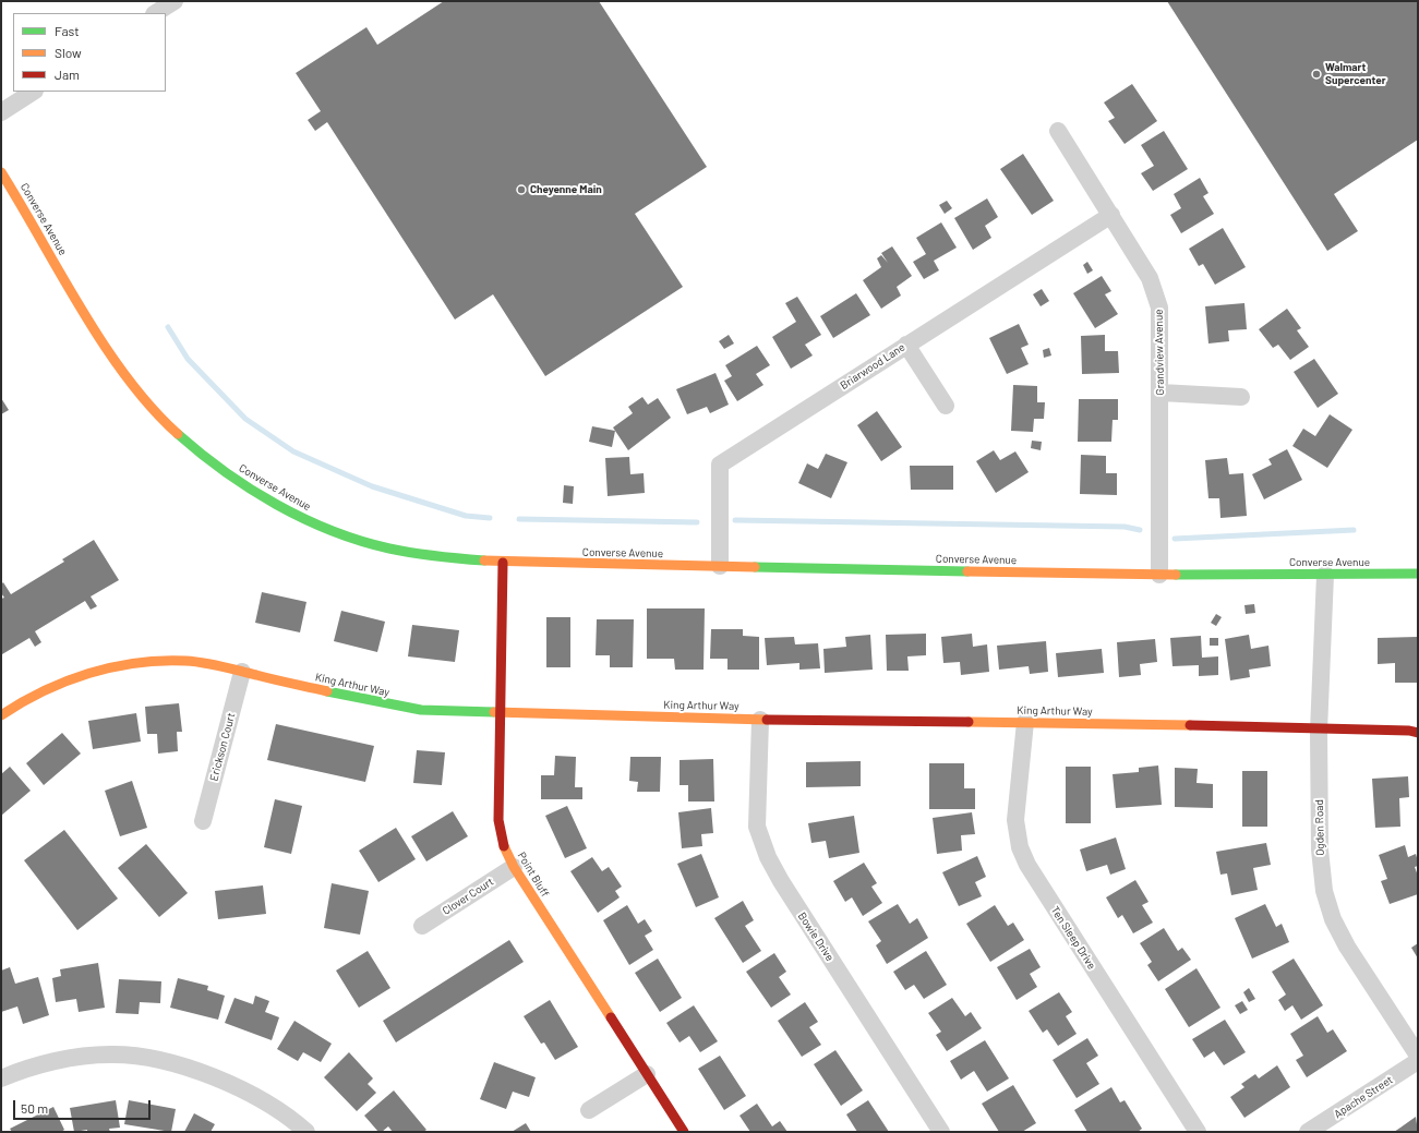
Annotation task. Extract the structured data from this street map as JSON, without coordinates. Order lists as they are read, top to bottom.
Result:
{
  "streets": {
    "street": [
      "Converse Avenue",
      "Grandview Avenue",
      "Briarwood Lane",
      "King Arthur Way",
      "Erickson Court",
      "Ogden Road",
      "Point Bluff",
      "Clover Court",
      "Bowie Drive",
      "Ten Sleep Drive",
      "Apache Street"
    ]
  },
  "crossings": [
    ["Converse Avenue", "Grandview Avenue"],
    ["Converse Avenue", "Briarwood Lane"],
    ["Converse Avenue", "Ogden Road"],
    ["Converse Avenue", "Point Bluff"],
    ["Grandview Avenue", "Briarwood Lane"],
    ["King Arthur Way", "Erickson Court"],
    ["King Arthur Way", "Ogden Road"],
    ["King Arthur Way", "Point Bluff"],
    ["King Arthur Way", "Bowie Drive"],
    ["King Arthur Way", "Ten Sleep Drive"],
    ["Point Bluff", "Clover Court"]
  ],
  "places": ["Walmart Supercenter", "Cheyenne Main"],
  "legend": ["Fast", "Slow", "Jam"],
  "scale_bar": "50 m"
}
